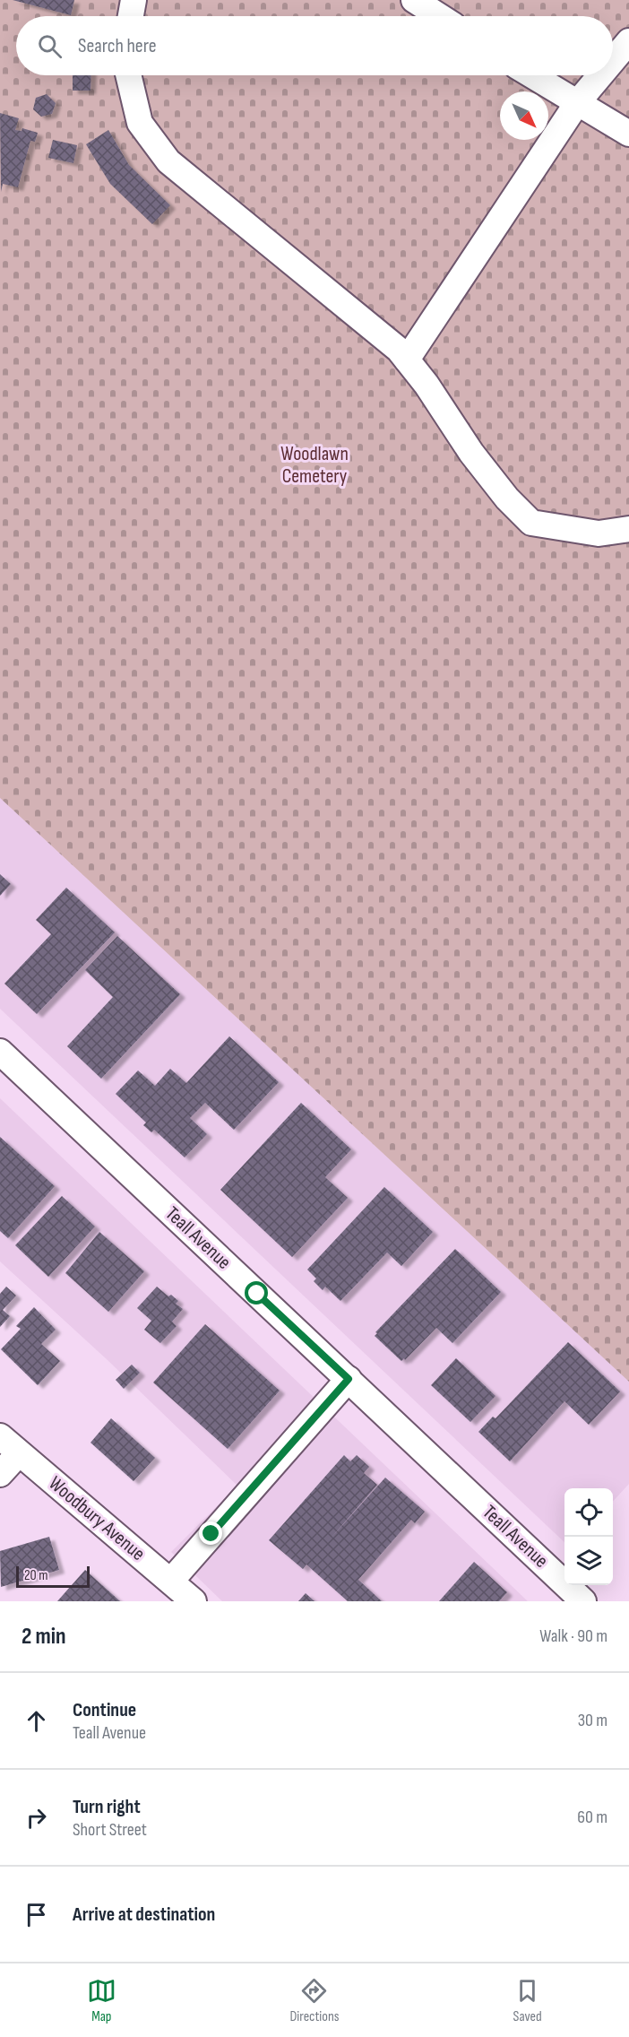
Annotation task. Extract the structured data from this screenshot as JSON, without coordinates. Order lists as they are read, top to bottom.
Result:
{
  "streets": {
    "street": ["Teall Avenue", "Woodbury Avenue"]
  },
  "parks": ["Woodlawn Cemetery"],
  "scale_bar": "20 m",
  "north": "bottom right",
  "page": {
    "search": "Search here",
    "scale": "20 m",
    "heading": ["2 min", "Walk · 90 m"],
    "list": [
      ["Continue", "Teall Avenue", "30 m"],
      ["Turn right", "Short Street", "60 m"],
      "Arrive at destination"
    ],
    "nav": ["Map", "Directions", "Saved"]
  }
}
